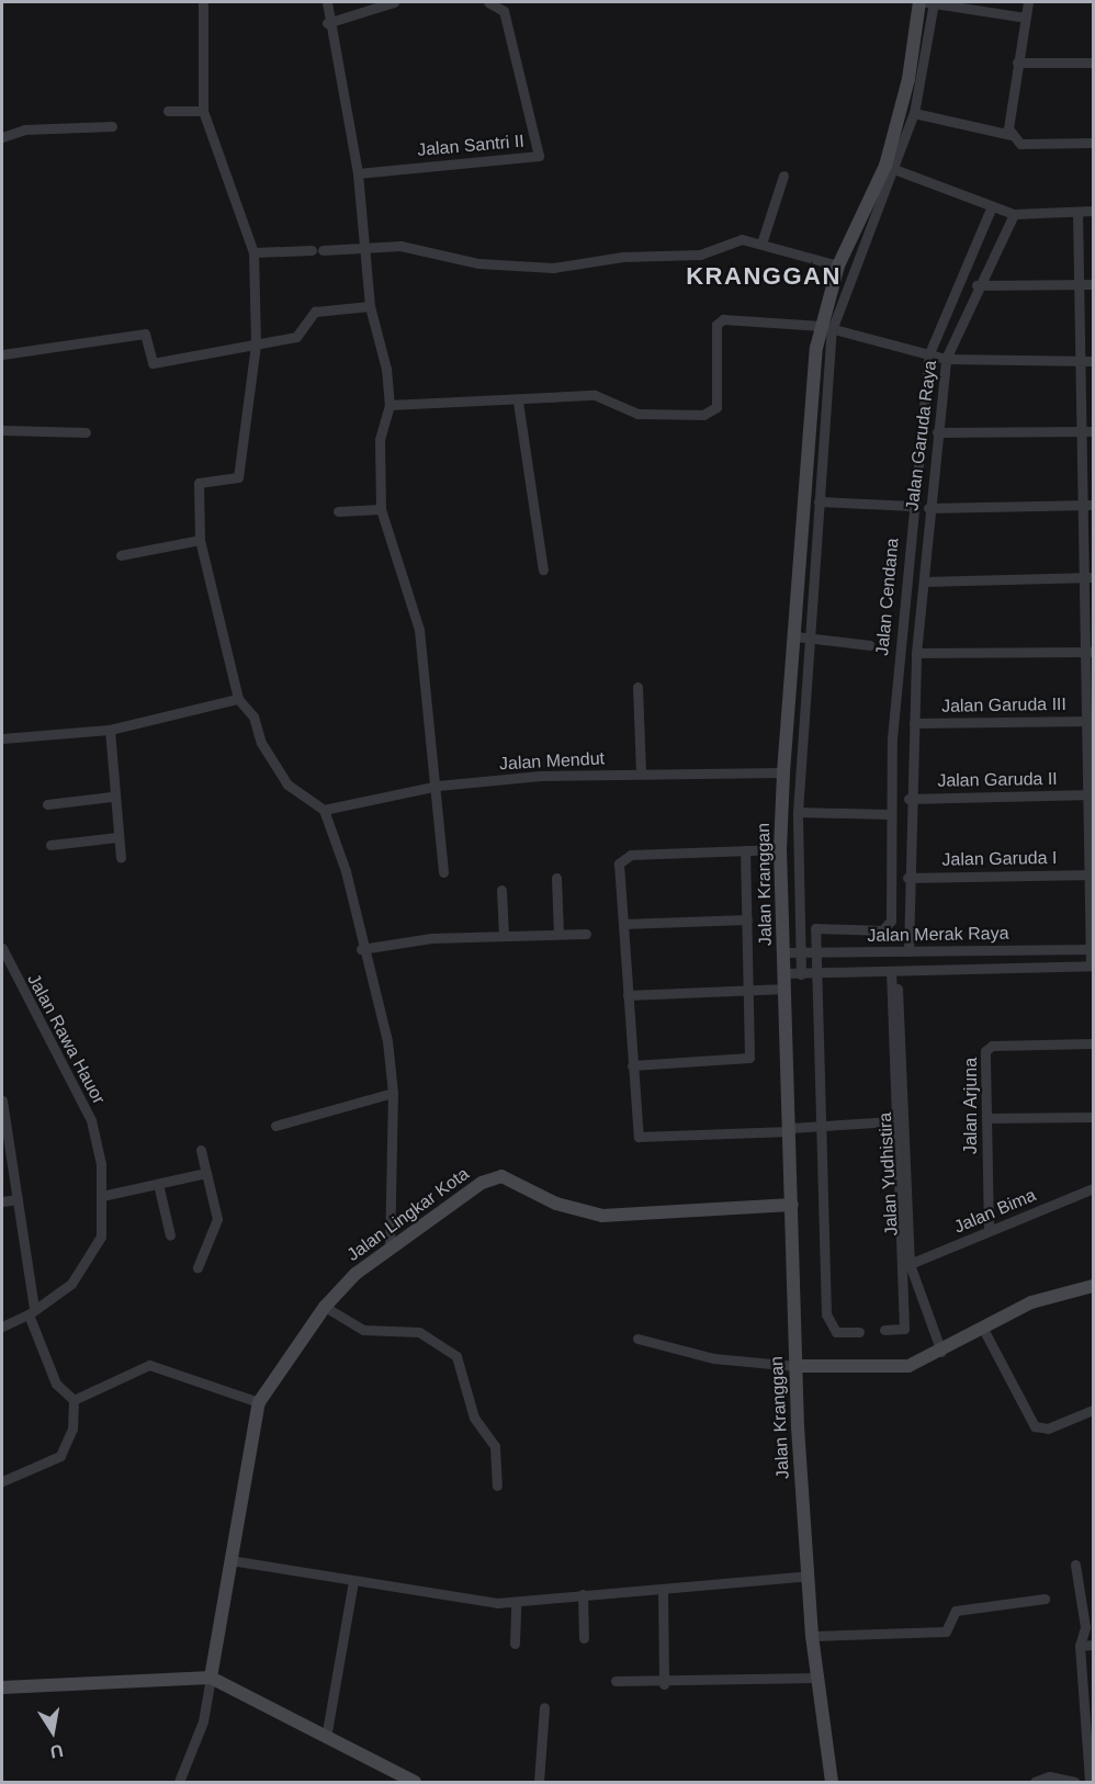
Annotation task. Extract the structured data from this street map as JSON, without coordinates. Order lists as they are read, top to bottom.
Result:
{
  "streets": {
    "main road": ["Jalan Kranggan", "Jalan Lingkar Kota"],
    "street": [
      "Jalan Santri II",
      "Jalan Garuda Raya",
      "Jalan Cendana",
      "Jalan Garuda III",
      "Jalan Mendut",
      "Jalan Garuda II",
      "Jalan Garuda I",
      "Jalan Merak Raya",
      "Jalan Rawa Hauor",
      "Jalan Arjuna",
      "Jalan Yudhistira",
      "Jalan Bima"
    ]
  },
  "crossings": [
    ["Jalan Garuda Raya", "Jalan Garuda III"],
    ["Jalan Garuda Raya", "Jalan Garuda II"],
    ["Jalan Garuda Raya", "Jalan Garuda I"],
    ["Jalan Garuda Raya", "Jalan Merak Raya"],
    ["Jalan Cendana", "Jalan Merak Raya"],
    ["Jalan Mendut", "Jalan Kranggan"],
    ["Jalan Kranggan", "Jalan Merak Raya"],
    ["Jalan Kranggan", "Jalan Lingkar Kota"],
    ["Jalan Arjuna", "Jalan Bima"],
    ["Jalan Yudhistira", "Jalan Bima"]
  ],
  "districts": ["KRANGGAN"],
  "north": "bottom"
}
